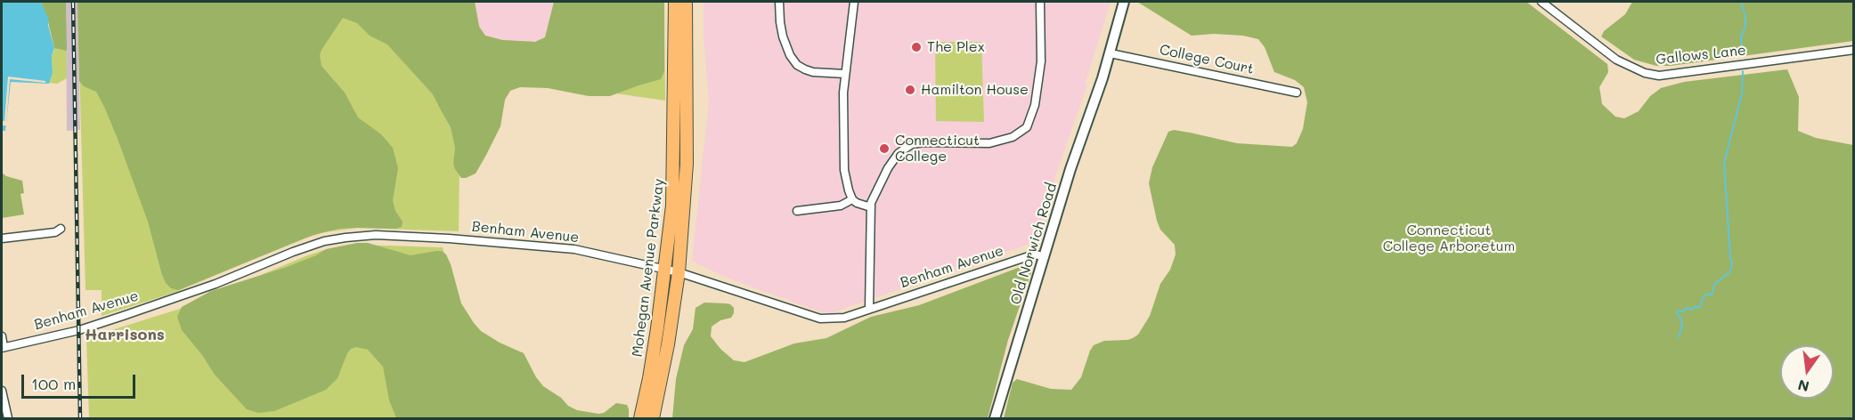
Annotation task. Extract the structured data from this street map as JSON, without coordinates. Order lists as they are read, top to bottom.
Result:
{
  "streets": {
    "highway": ["Mohegan Avenue Parkway"],
    "street": [
      "Gallows Lane",
      "College Court",
      "Benham Avenue",
      "Old Norwich Road"
    ]
  },
  "crossings": [
    ["College Court", "Old Norwich Road"],
    ["Benham Avenue", "Old Norwich Road"],
    ["Benham Avenue", "Mohegan Avenue Parkway"]
  ],
  "districts": ["Harrisons"],
  "parks": ["Connecticut College Arboretum"],
  "places": ["The Plex", "Hamilton House", "Connecticut College"],
  "scale_bar": "100 m",
  "north": "bottom"
}
